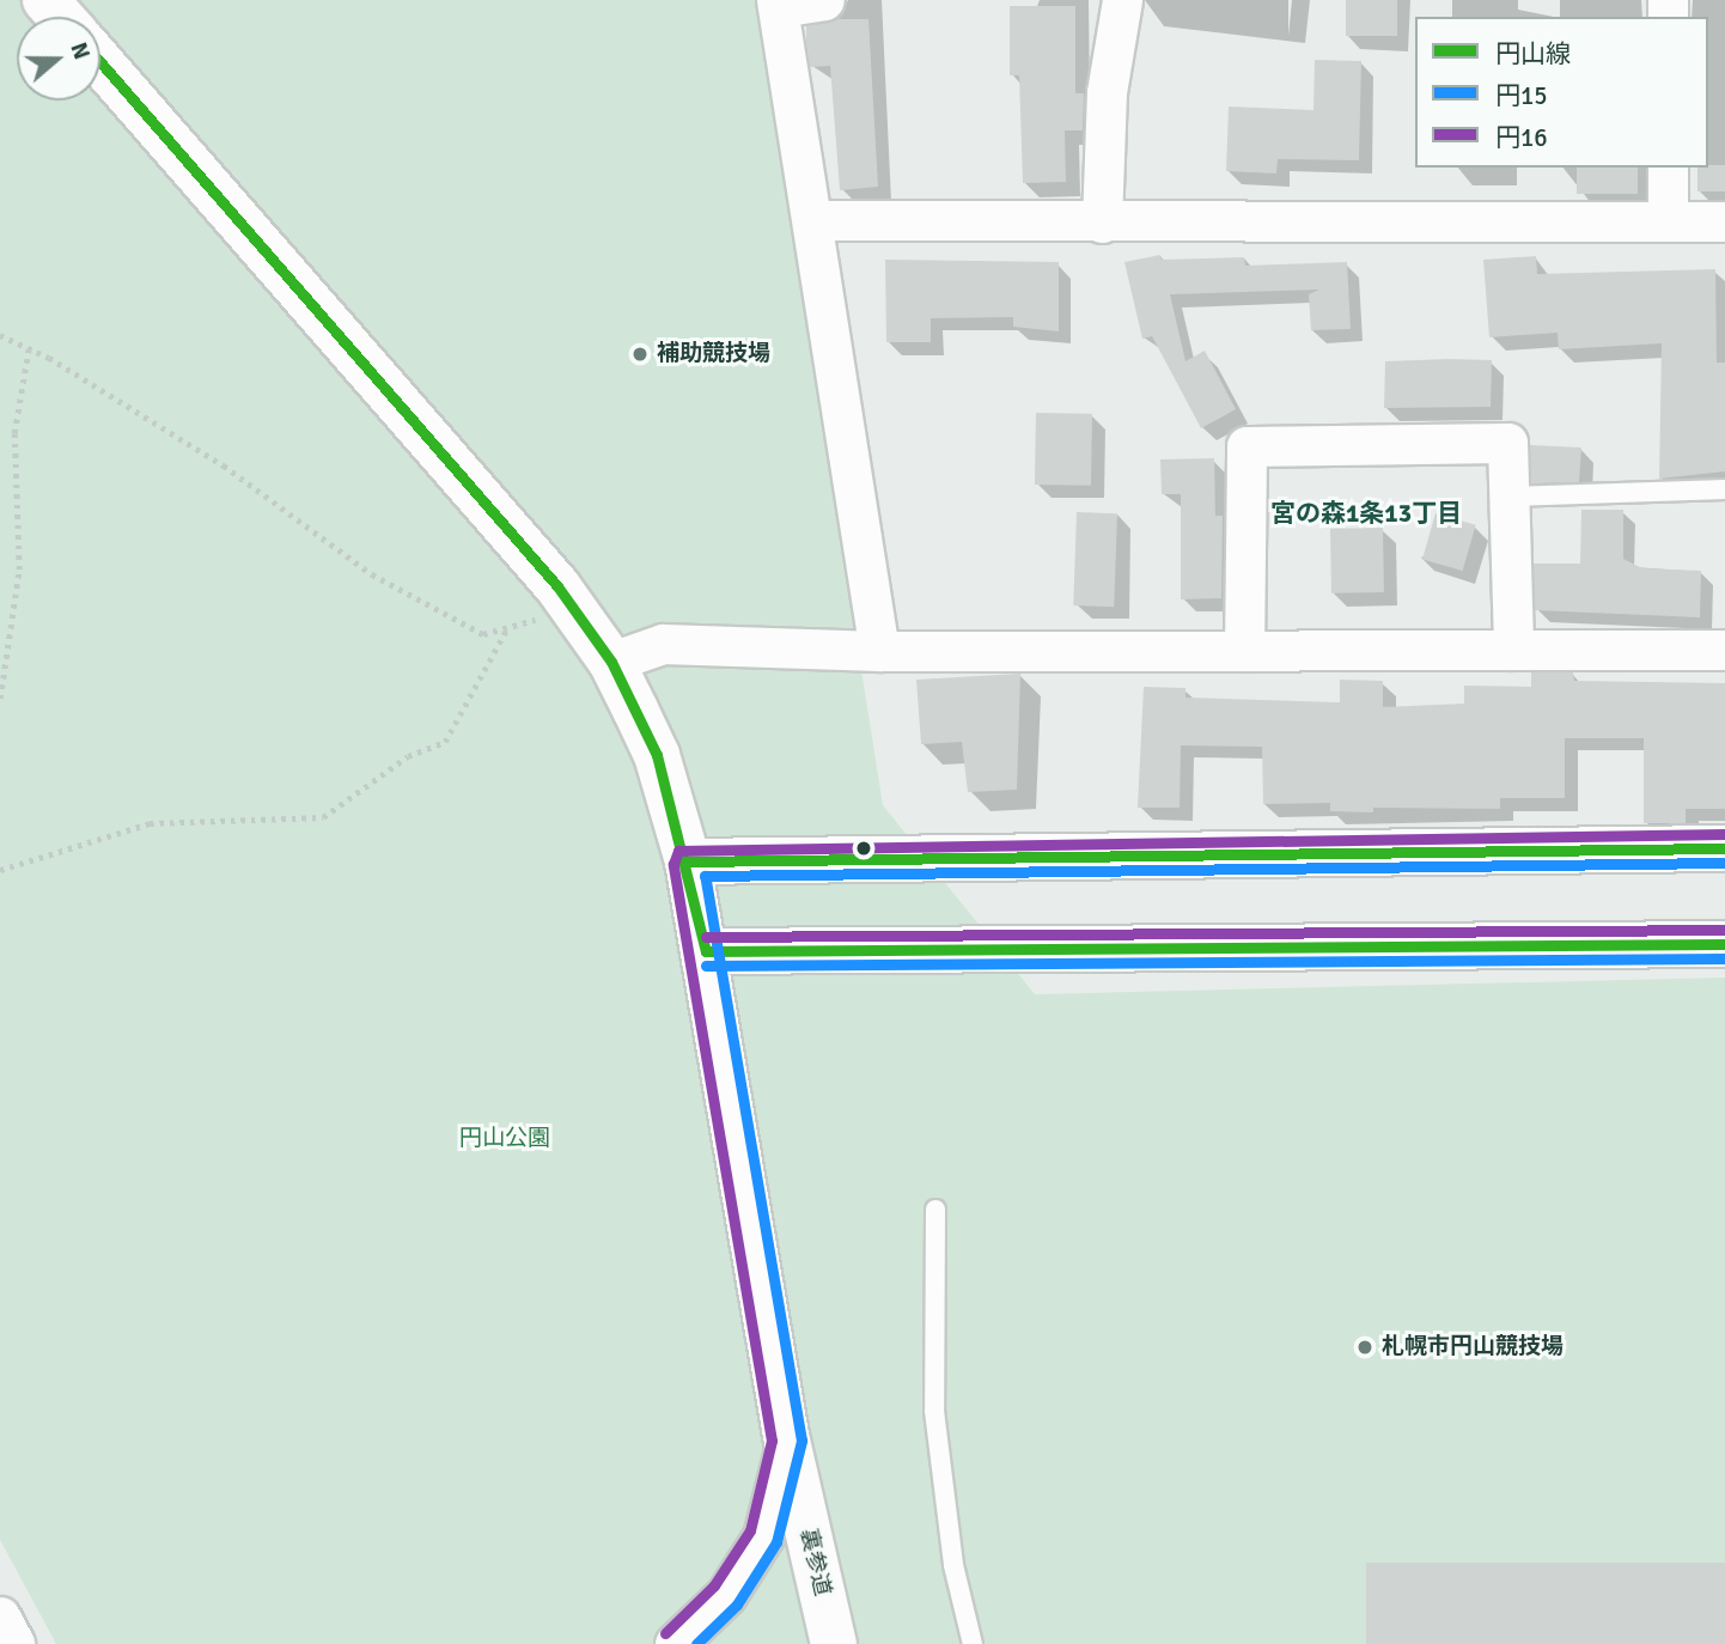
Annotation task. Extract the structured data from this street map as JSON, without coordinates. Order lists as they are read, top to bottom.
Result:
{
  "streets": {
    "street": ["裏参道"]
  },
  "districts": ["宮の森1条13丁目"],
  "parks": ["円山公園"],
  "places": ["補助競技場", "札幌市円山競技場"],
  "lines": ["transit line 円山線", "transit line 円16", "transit line 円15"],
  "legend": ["円山線", "円15", "円16"],
  "north": "right"
}
